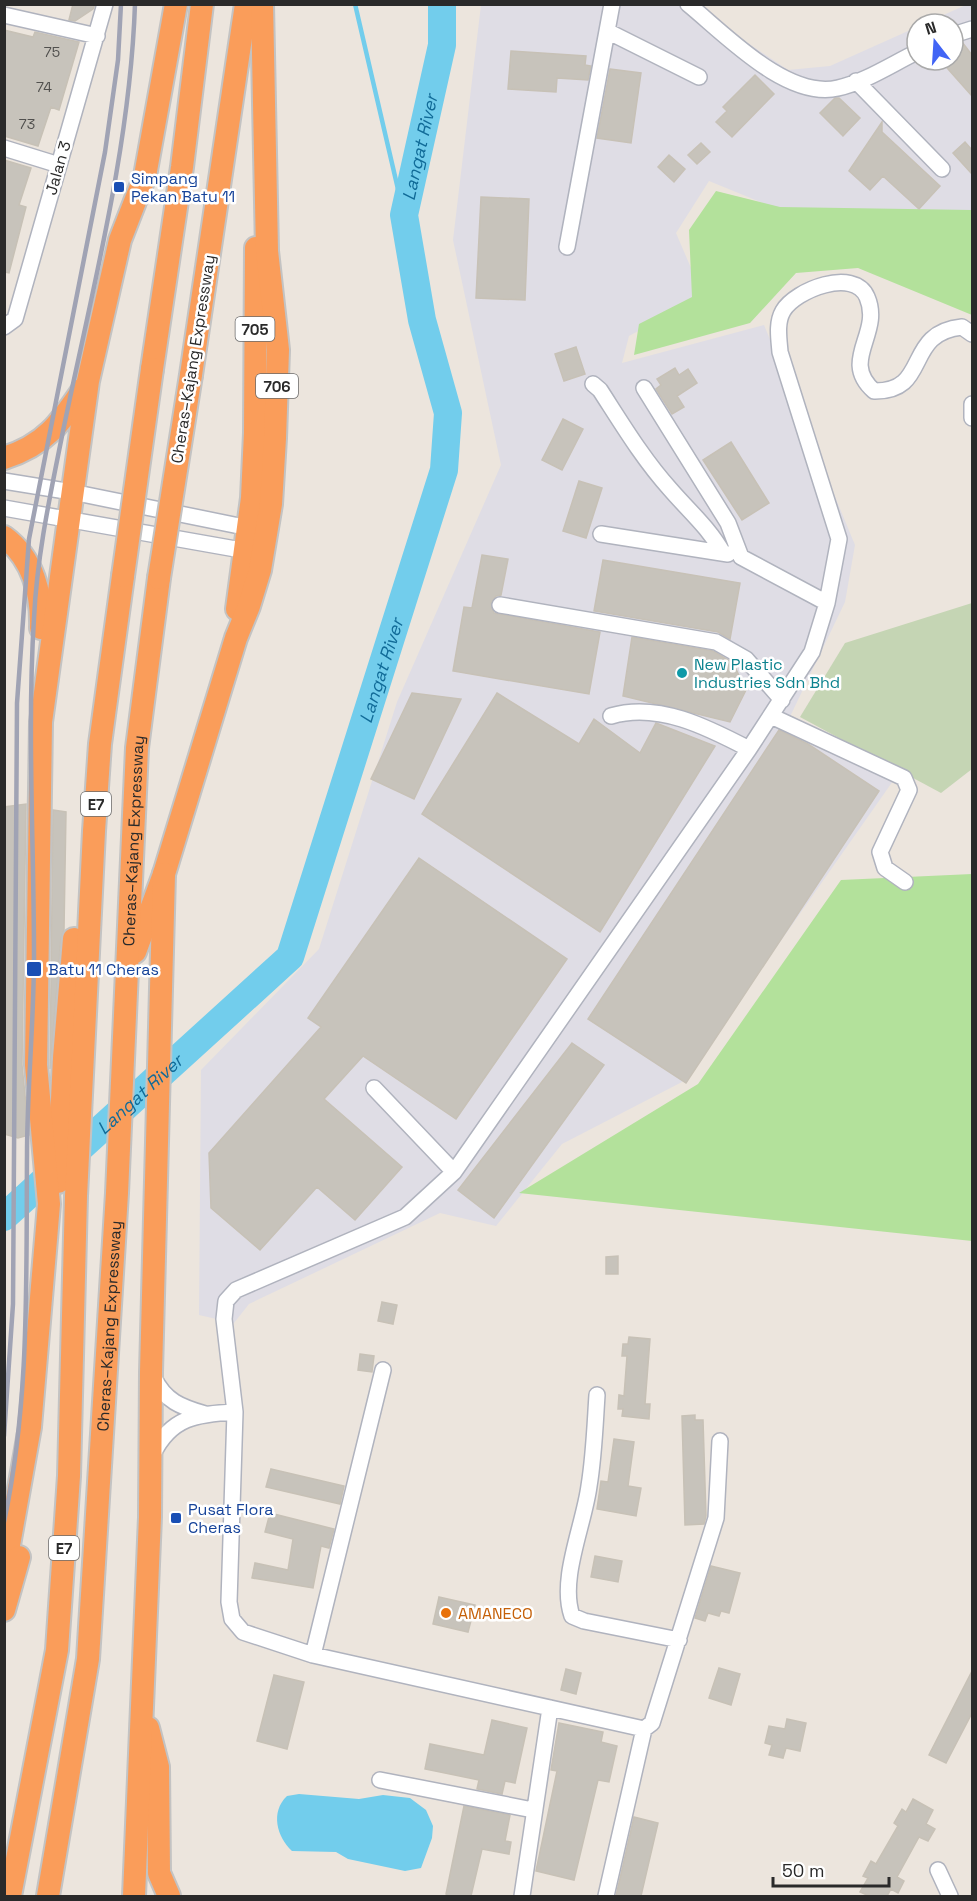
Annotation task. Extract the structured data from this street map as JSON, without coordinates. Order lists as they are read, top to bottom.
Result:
{
  "streets": {
    "highway": [
      "705",
      "Cheras–Kajang Expressway",
      "706",
      "E7"
    ],
    "street": ["Jalan 3"]
  },
  "crossings": [
    ["705", "706"]
  ],
  "water": ["Langat River"],
  "places": {
    "transit": ["Simpang Pekan Batu 11", "Batu 11 Cheras", "Pusat Flora Cheras"],
    "other": ["New Plastic Industries Sdn Bhd", "AMANECO"]
  },
  "house_numbers": ["75", "74", "73"],
  "scale_bar": "50 m",
  "north": "top"
}
